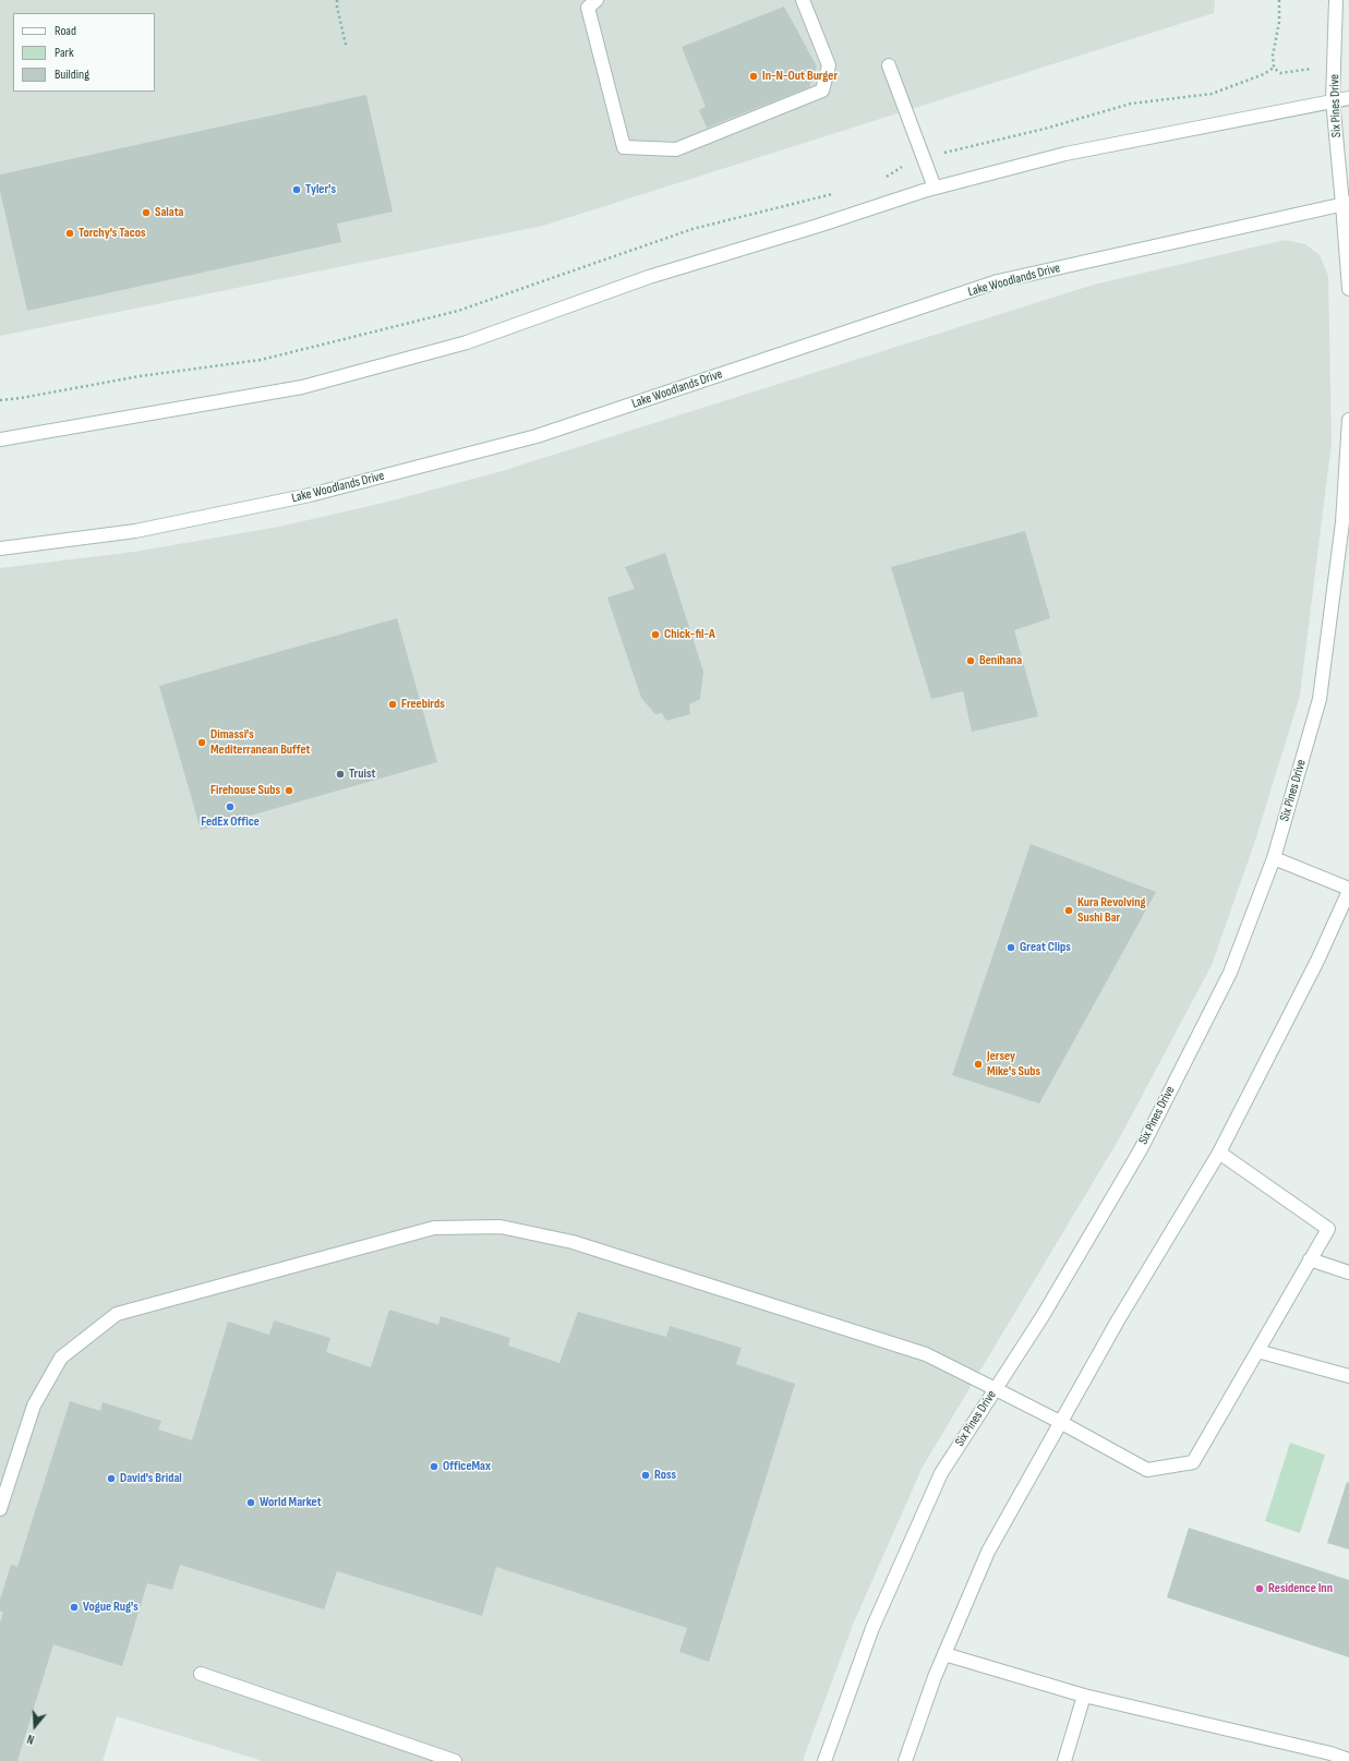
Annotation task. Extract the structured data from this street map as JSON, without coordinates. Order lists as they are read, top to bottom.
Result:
{
  "streets": {
    "street": ["Six Pines Drive", "Lake Woodlands Drive"]
  },
  "crossings": [
    ["Six Pines Drive", "Lake Woodlands Drive"]
  ],
  "places": [
    "In-N-Out Burger",
    "Tyler's",
    "Salata",
    "Torchy's Tacos",
    "Chick-fil-A",
    "Benihana",
    "Freebirds",
    "Dimassi's Mediterranean Buffet",
    "Truist",
    "Firehouse Subs",
    "FedEx Office",
    "Kura Revolving Sushi Bar",
    "Great Clips",
    "Jersey Mike's Subs",
    "OfficeMax",
    "Ross",
    "David's Bridal",
    "World Market",
    "Residence Inn",
    "Vogue Rug's"
  ],
  "legend": ["Road", "Park", "Building"],
  "north": "bottom"
}
